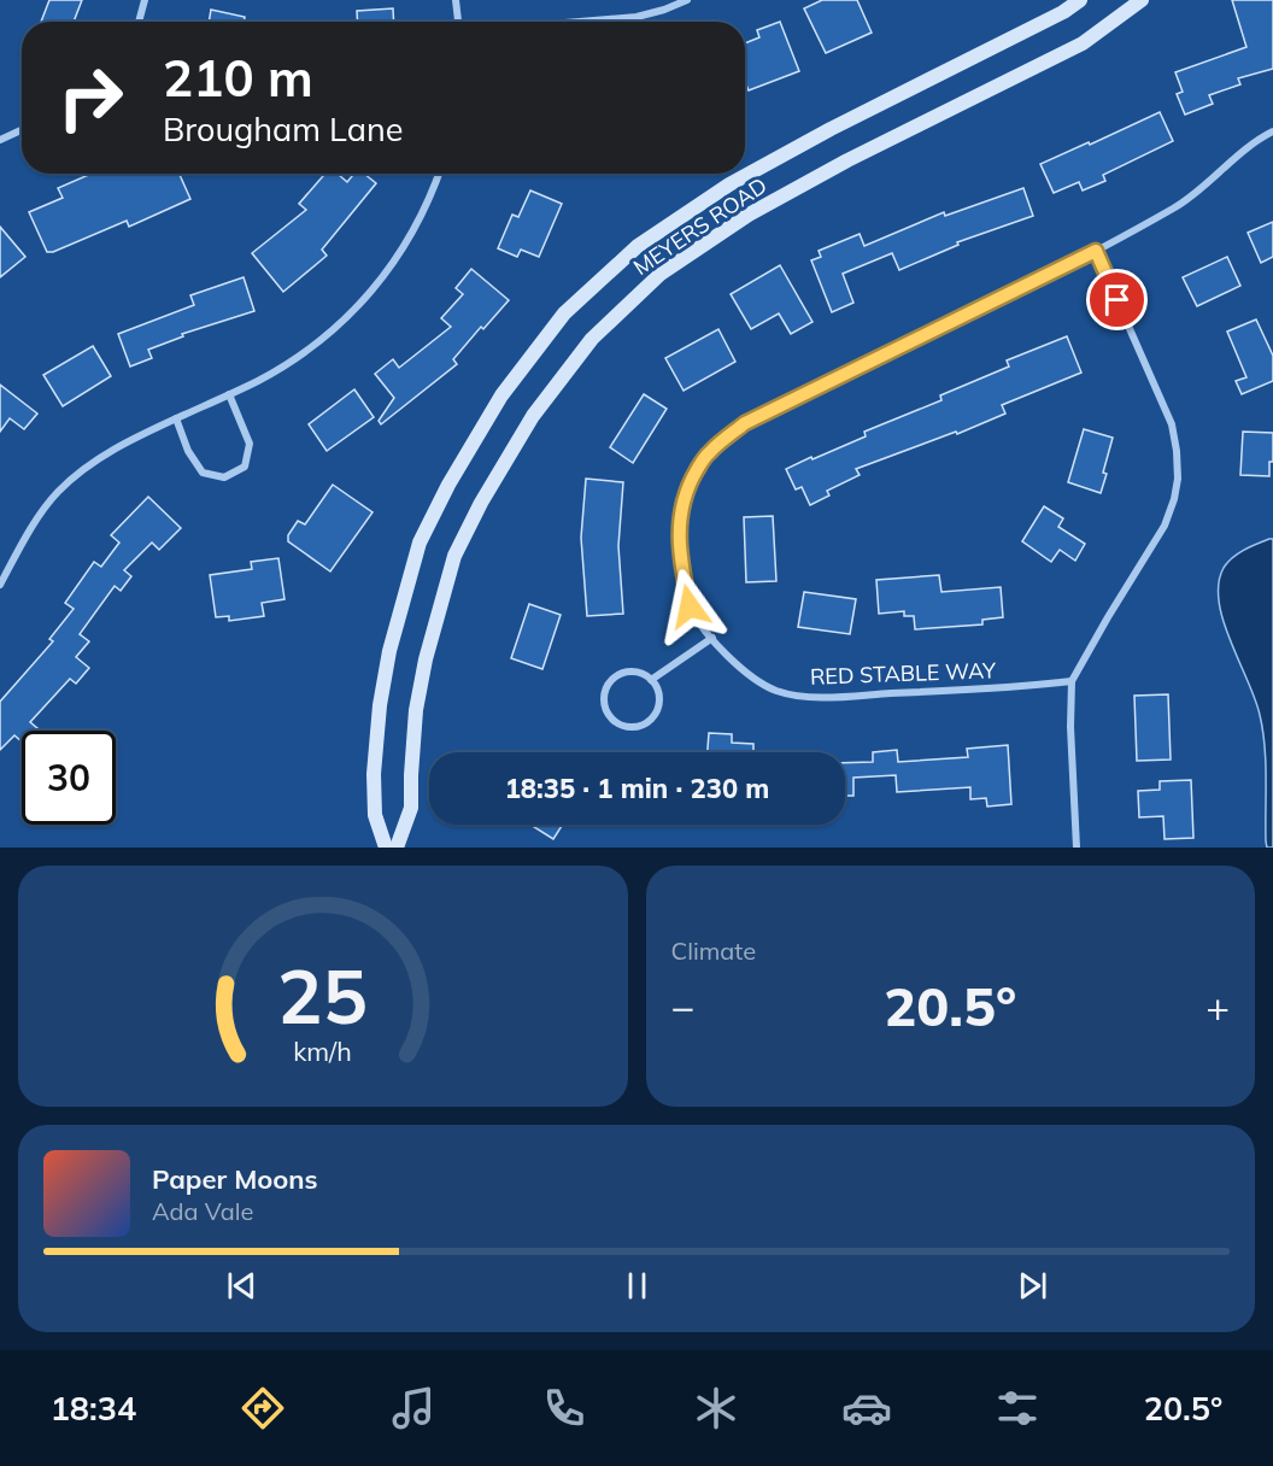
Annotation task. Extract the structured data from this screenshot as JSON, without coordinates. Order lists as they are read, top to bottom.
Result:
{
  "streets": {
    "street": ["MEYERS ROAD", "RED STABLE WAY"]
  },
  "page": {
    "turn": ["210 m", "Brougham Lane"],
    "limit": "30",
    "trip": "18:35 · 1 min · 230 m",
    "tile": "Climate",
    "heat": ["−", "20.5°", "+"],
    "song": ["Paper Moons", "Ada Vale"],
    "tabs": ["18:34", "20.5°"],
    "gauge": ["25", "km/h"]
  }
}
